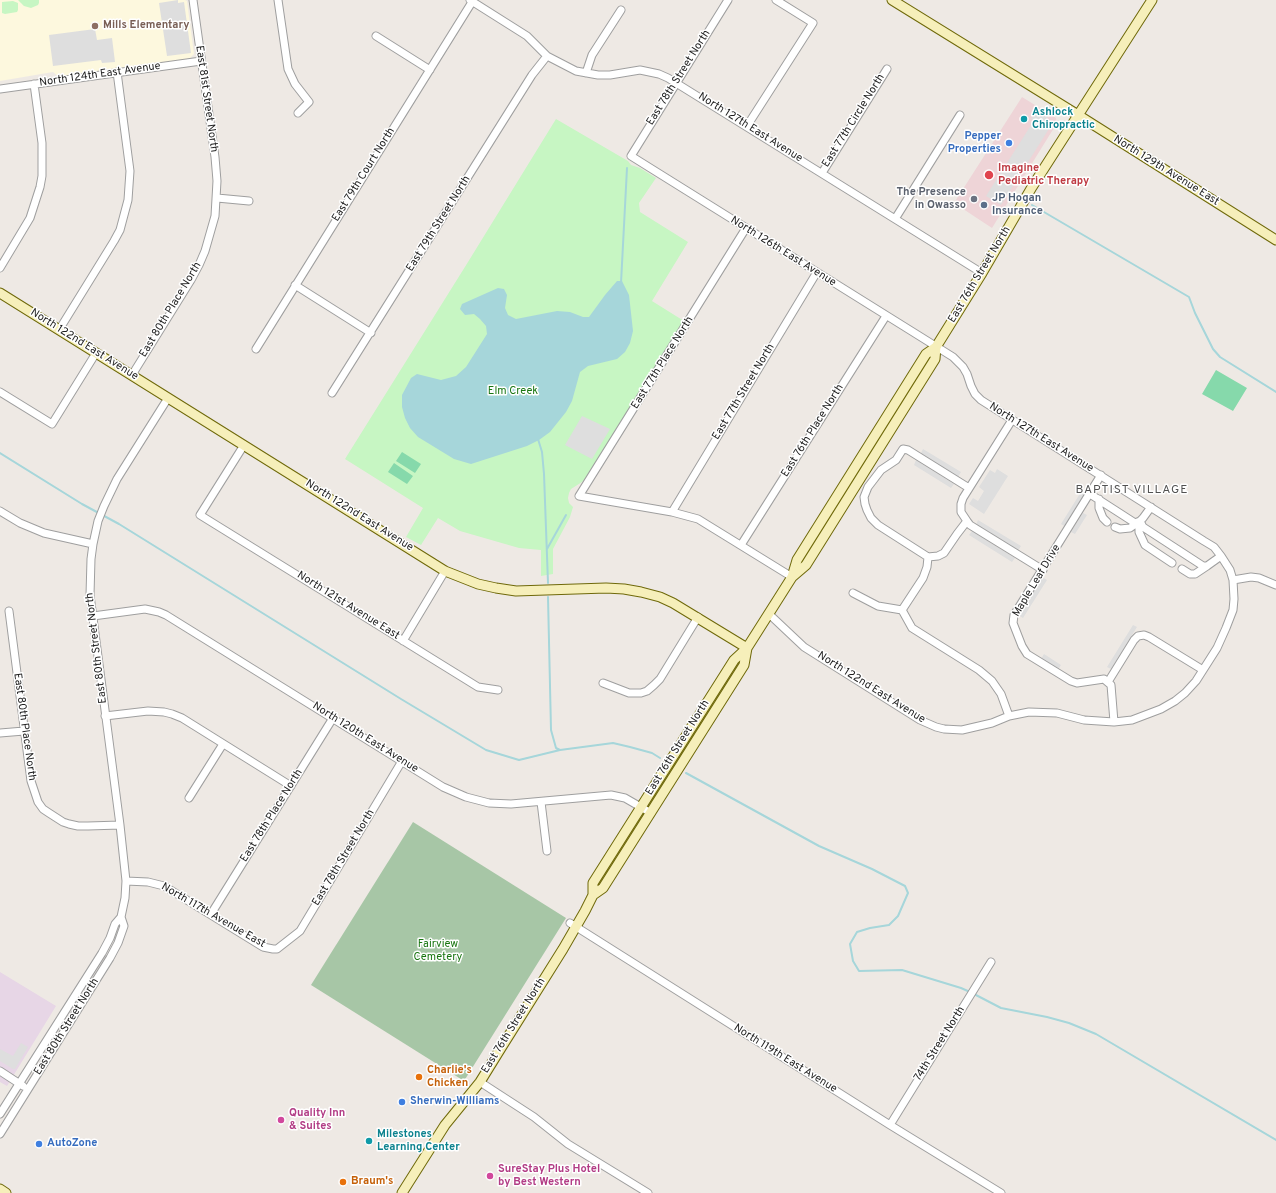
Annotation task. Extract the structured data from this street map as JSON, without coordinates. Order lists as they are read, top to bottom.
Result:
{
  "streets": {
    "main road": ["North 129th Avenue East", "East 76th Street North", "North 122nd East Avenue"],
    "street": [
      "North 124th East Avenue",
      "East 78th Street North",
      "East 81st Street North",
      "East 77th Circle North",
      "North 127th East Avenue",
      "East 79th Court North",
      "East 79th Street North",
      "North 126th East Avenue",
      "East 80th Place North",
      "East 77th Place North",
      "East 77th Street North",
      "East 76th Place North",
      "Maple Leaf Drive",
      "North 121st Avenue East",
      "East 80th Street North",
      "North 120th East Avenue",
      "East 78th Place North",
      "North 117th Avenue East",
      "74th Street North",
      "North 119th East Avenue"
    ]
  },
  "crossings": [
    ["North 124th East Avenue", "East 81st Street North"],
    ["East 78th Street North", "North 127th East Avenue"],
    ["East 78th Street North", "North 126th East Avenue"],
    ["East 78th Street North", "North 120th East Avenue"],
    ["East 78th Street North", "North 117th Avenue East"],
    ["East 81st Street North", "East 80th Place North"],
    ["East 77th Circle North", "North 127th East Avenue"],
    ["North 127th East Avenue", "East 79th Court North"],
    ["North 127th East Avenue", "East 79th Street North"],
    ["North 127th East Avenue", "North 126th East Avenue"],
    ["North 127th East Avenue", "East 76th Street North"],
    ["North 127th East Avenue", "North 122nd East Avenue"],
    ["North 127th East Avenue", "Maple Leaf Drive"],
    ["North 129th Avenue East", "East 76th Street North"],
    ["North 126th East Avenue", "East 76th Street North"],
    ["North 126th East Avenue", "East 77th Place North"],
    ["North 126th East Avenue", "East 77th Street North"],
    ["North 126th East Avenue", "East 76th Place North"],
    ["East 76th Street North", "North 122nd East Avenue"],
    ["East 76th Street North", "North 120th East Avenue"],
    ["East 76th Street North", "North 119th East Avenue"],
    ["East 80th Place North", "North 122nd East Avenue"],
    ["East 80th Place North", "East 80th Street North"],
    ["North 122nd East Avenue", "North 121st Avenue East"],
    ["North 122nd East Avenue", "East 80th Street North"],
    ["East 77th Place North", "East 77th Street North"],
    ["East 80th Street North", "North 120th East Avenue"],
    ["East 80th Street North", "North 117th Avenue East"],
    ["North 120th East Avenue", "East 78th Place North"],
    ["East 78th Place North", "North 117th Avenue East"],
    ["74th Street North", "North 119th East Avenue"]
  ],
  "districts": ["BAPTIST VILLAGE"],
  "parks": ["Elm Creek", "Fairview Cemetery"],
  "places": [
    "Mills Elementary",
    "Ashlock Chiropractic",
    "Pepper Properties",
    "Imagine Pediatric Therapy",
    "The Presence in Owasso",
    "JP Hogan Insurance",
    "Charlie's Chicken",
    "Sherwin-Williams",
    "Quality Inn & Suites",
    "Milestones Learning Center",
    "AutoZone",
    "SureStay Plus Hotel by Best Western",
    "Braum's"
  ]
}
